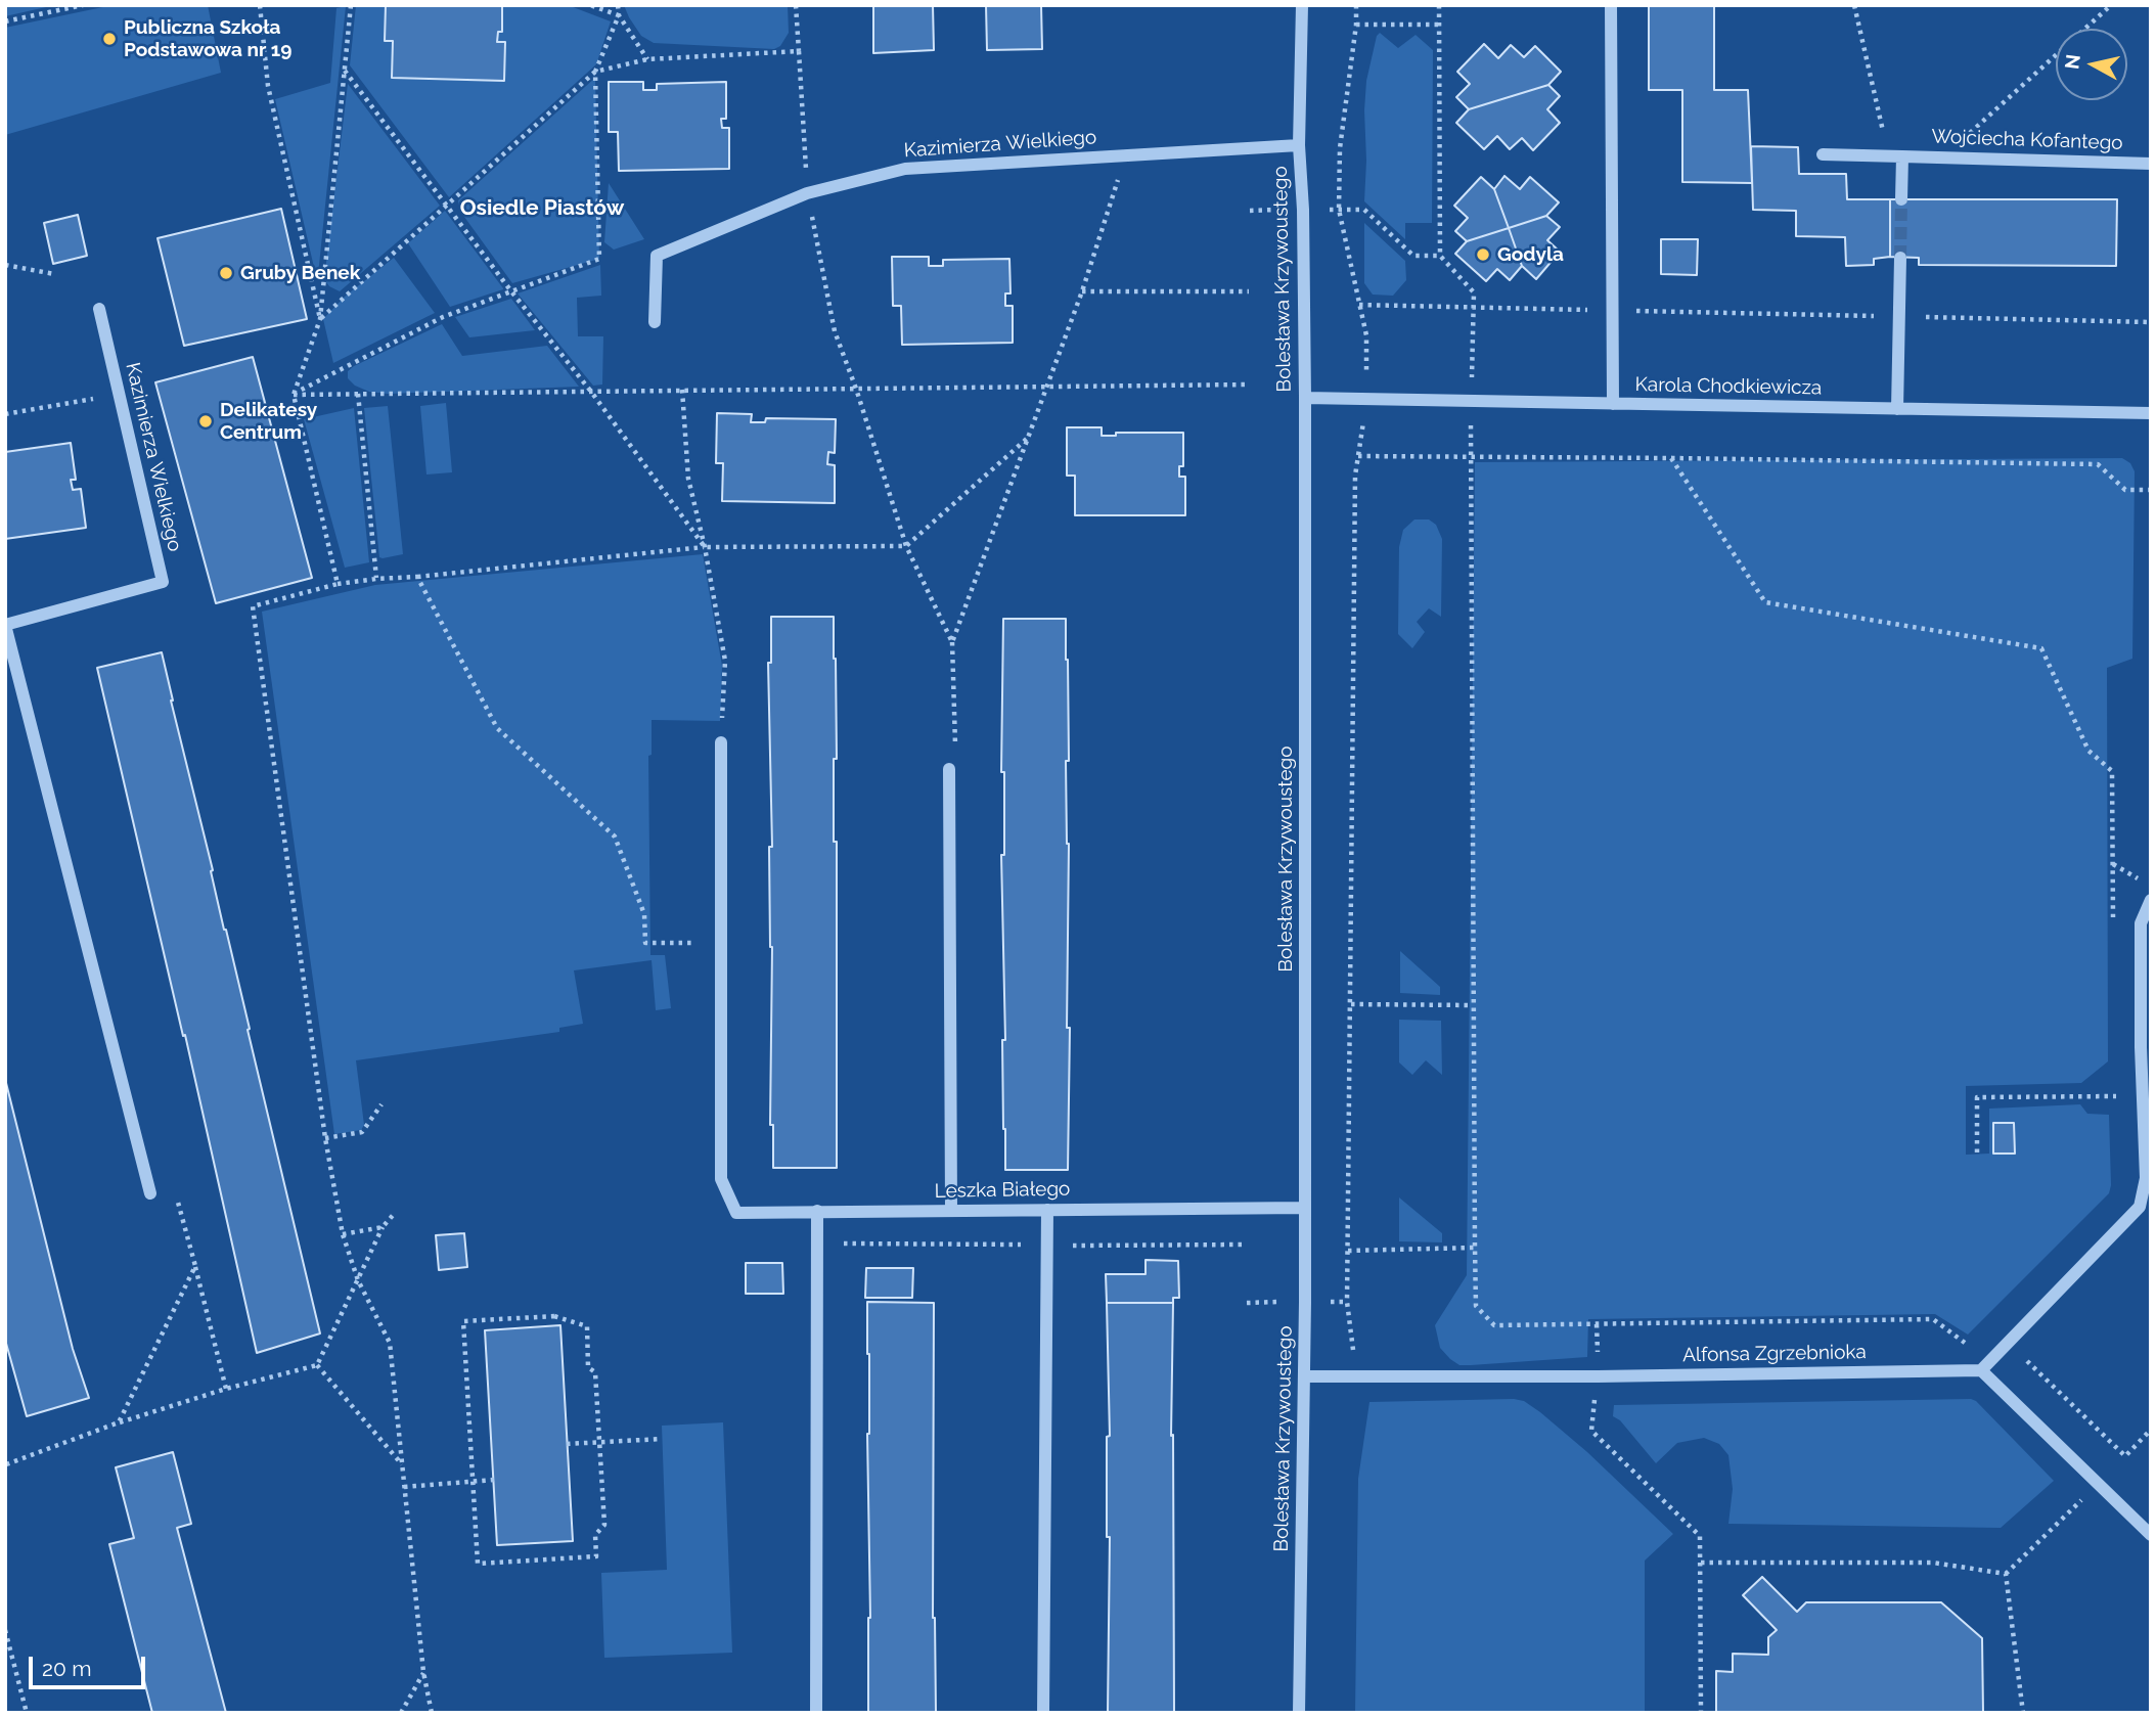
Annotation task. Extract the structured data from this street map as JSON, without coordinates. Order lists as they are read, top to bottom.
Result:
{
  "streets": {
    "street": [
      "Wojciecha Kofantego",
      "Kazimierza Wielkiego",
      "Bolesława Krzywoustego",
      "Karola Chodkiewicza",
      "Leszka Białego",
      "Alfonsa Zgrzebnioka"
    ]
  },
  "crossings": [
    ["Kazimierza Wielkiego", "Bolesława Krzywoustego"],
    ["Bolesława Krzywoustego", "Karola Chodkiewicza"],
    ["Bolesława Krzywoustego", "Leszka Białego"],
    ["Bolesława Krzywoustego", "Alfonsa Zgrzebnioka"]
  ],
  "districts": ["Osiedle Piastów"],
  "places": [
    "Publiczna Szkoła Podstawowa nr 19",
    "Godyla",
    "Gruby Benek",
    "Delikatesy Centrum"
  ],
  "scale_bar": "20 m",
  "north": "left"
}
